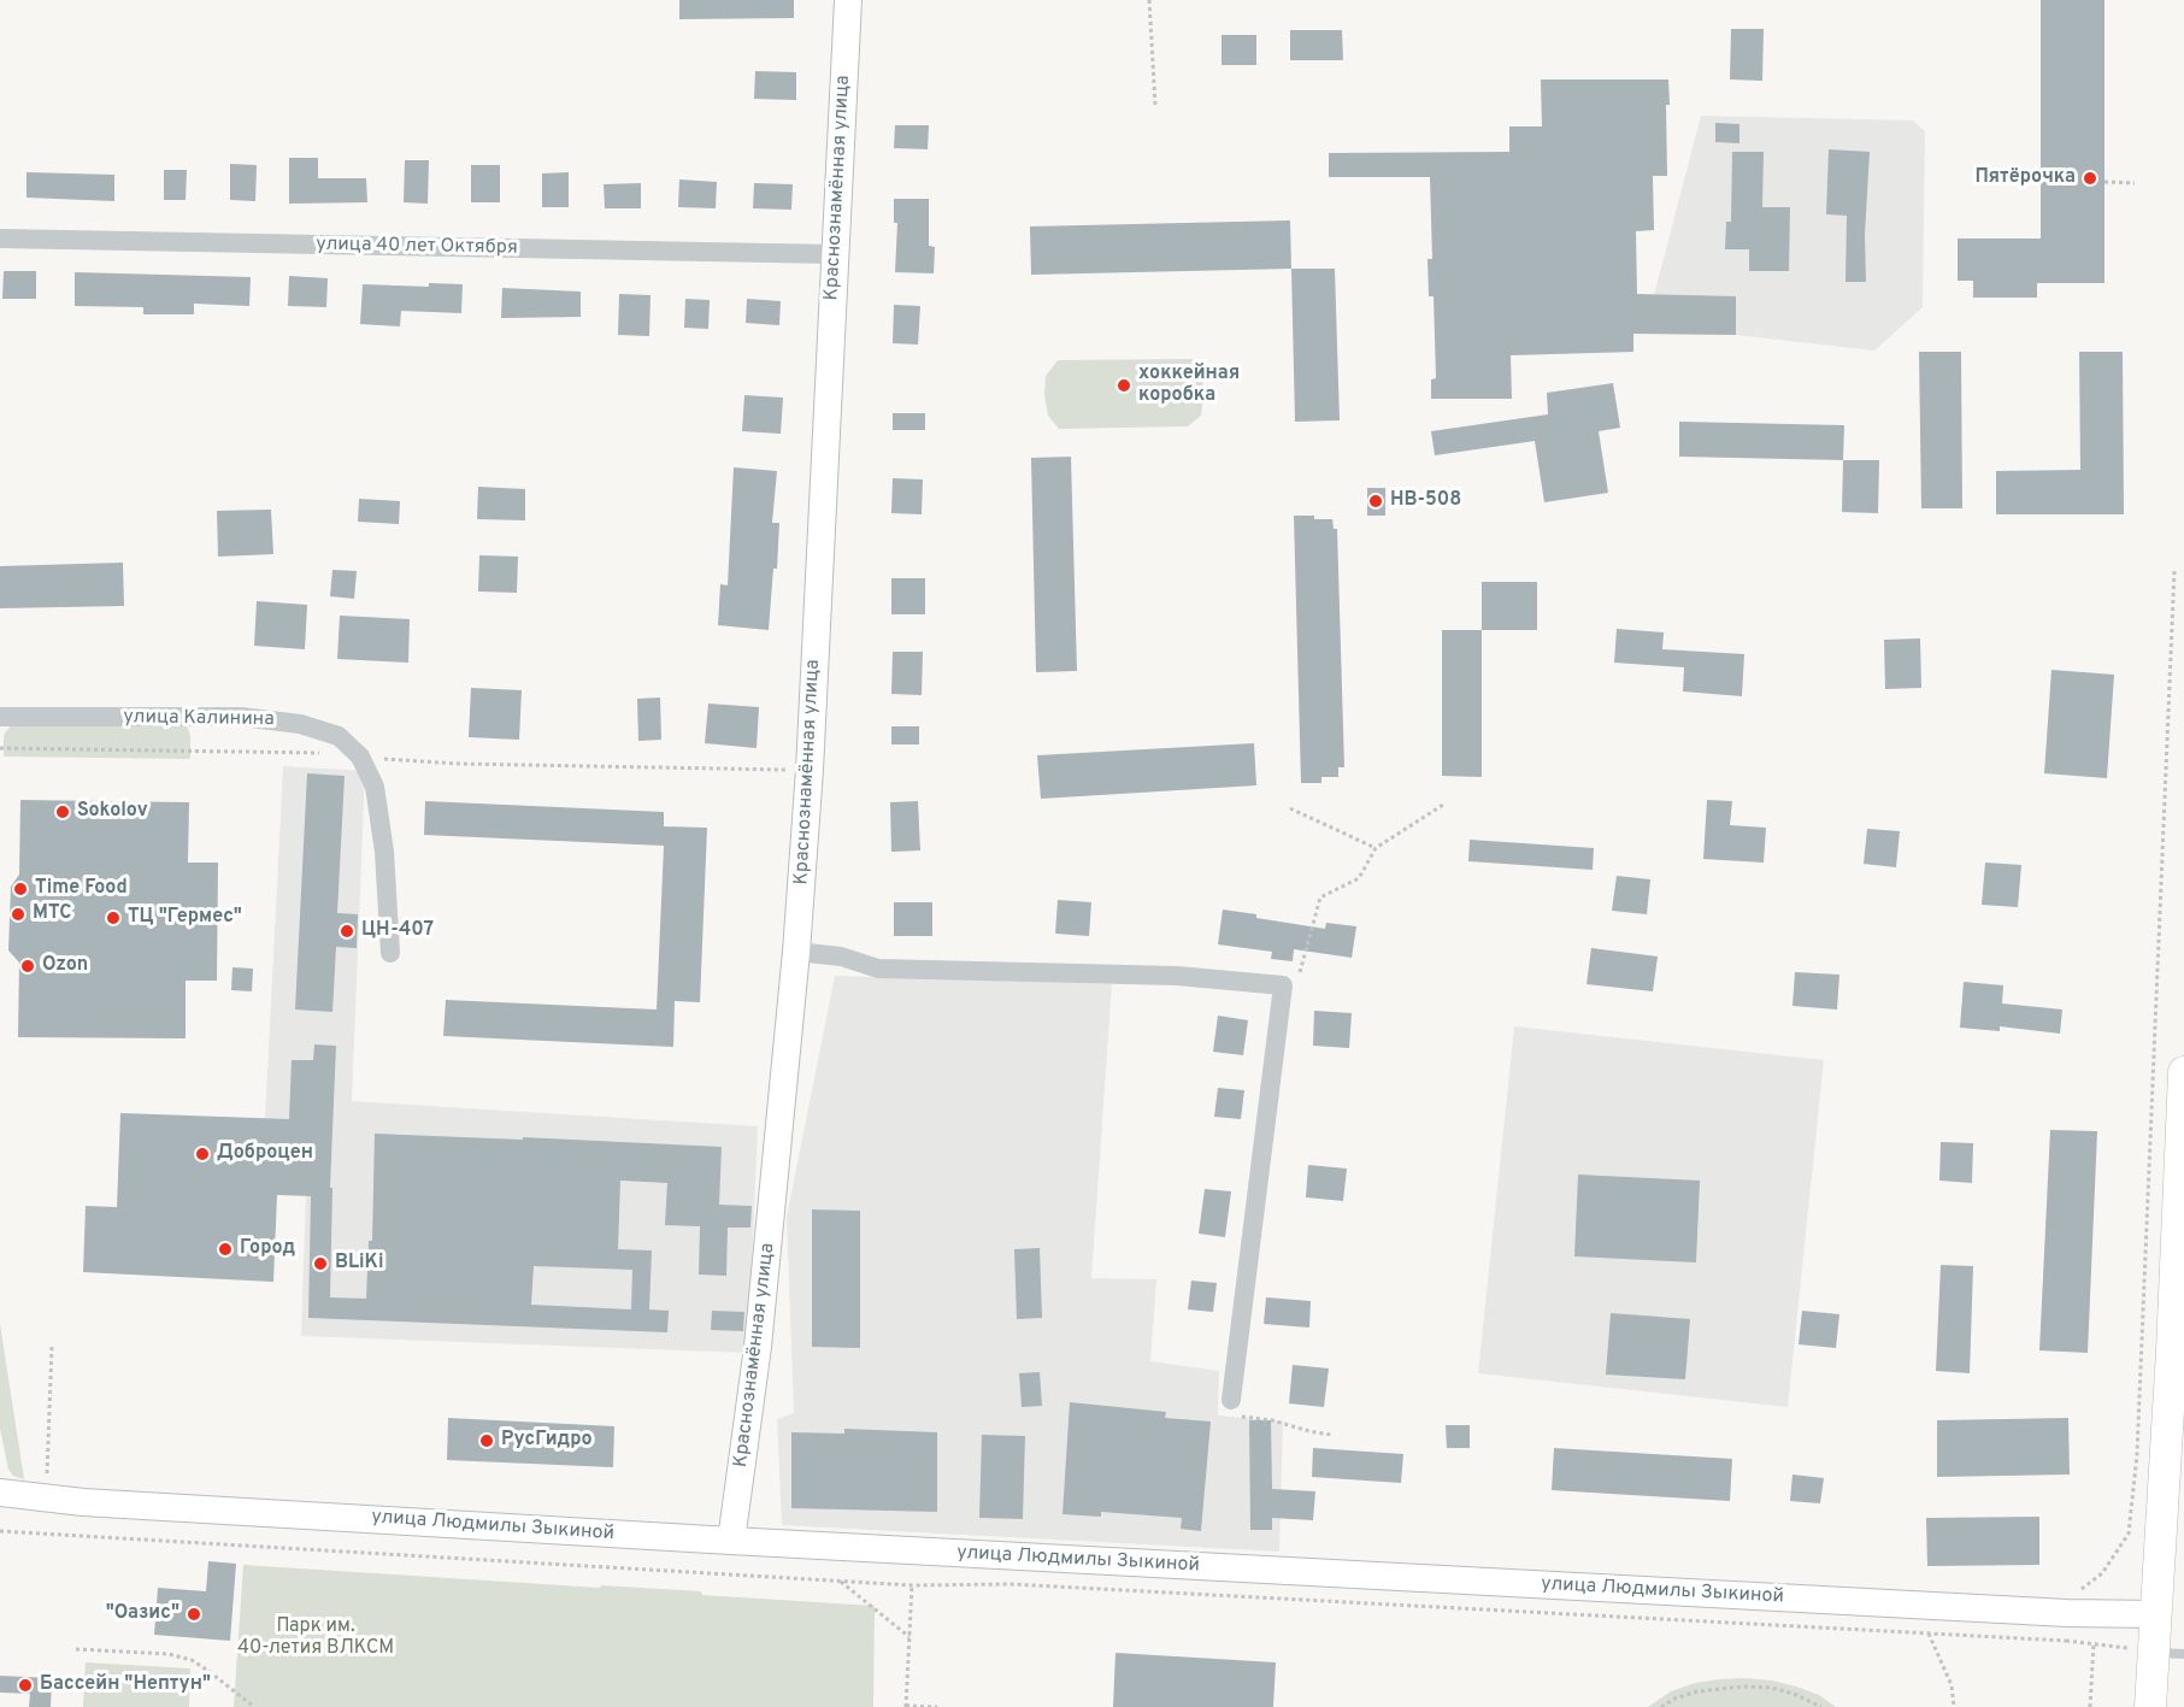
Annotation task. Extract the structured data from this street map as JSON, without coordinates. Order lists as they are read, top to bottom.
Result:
{
  "streets": {
    "street": [
      "Краснознамённая улица",
      "улица 40 лет Октября",
      "улица Калинина",
      "улица Людмилы Зыкиной"
    ]
  },
  "crossings": [
    ["Краснознамённая улица", "улица 40 лет Октября"],
    ["Краснознамённая улица", "улица Людмилы Зыкиной"]
  ],
  "parks": ["Парк им. 40-летия ВЛКСМ"],
  "places": [
    "Пятёрочка",
    "хоккейная коробка",
    "НВ-508",
    "Sokolov",
    "Time Food",
    "МТС",
    "ТЦ \"Гермес\"",
    "ЦН-407",
    "Ozon",
    "Доброцен",
    "Город",
    "BLiKi",
    "РусГидро",
    "\"Оазис\"",
    "Бассейн \"Нептун\""
  ]
}
